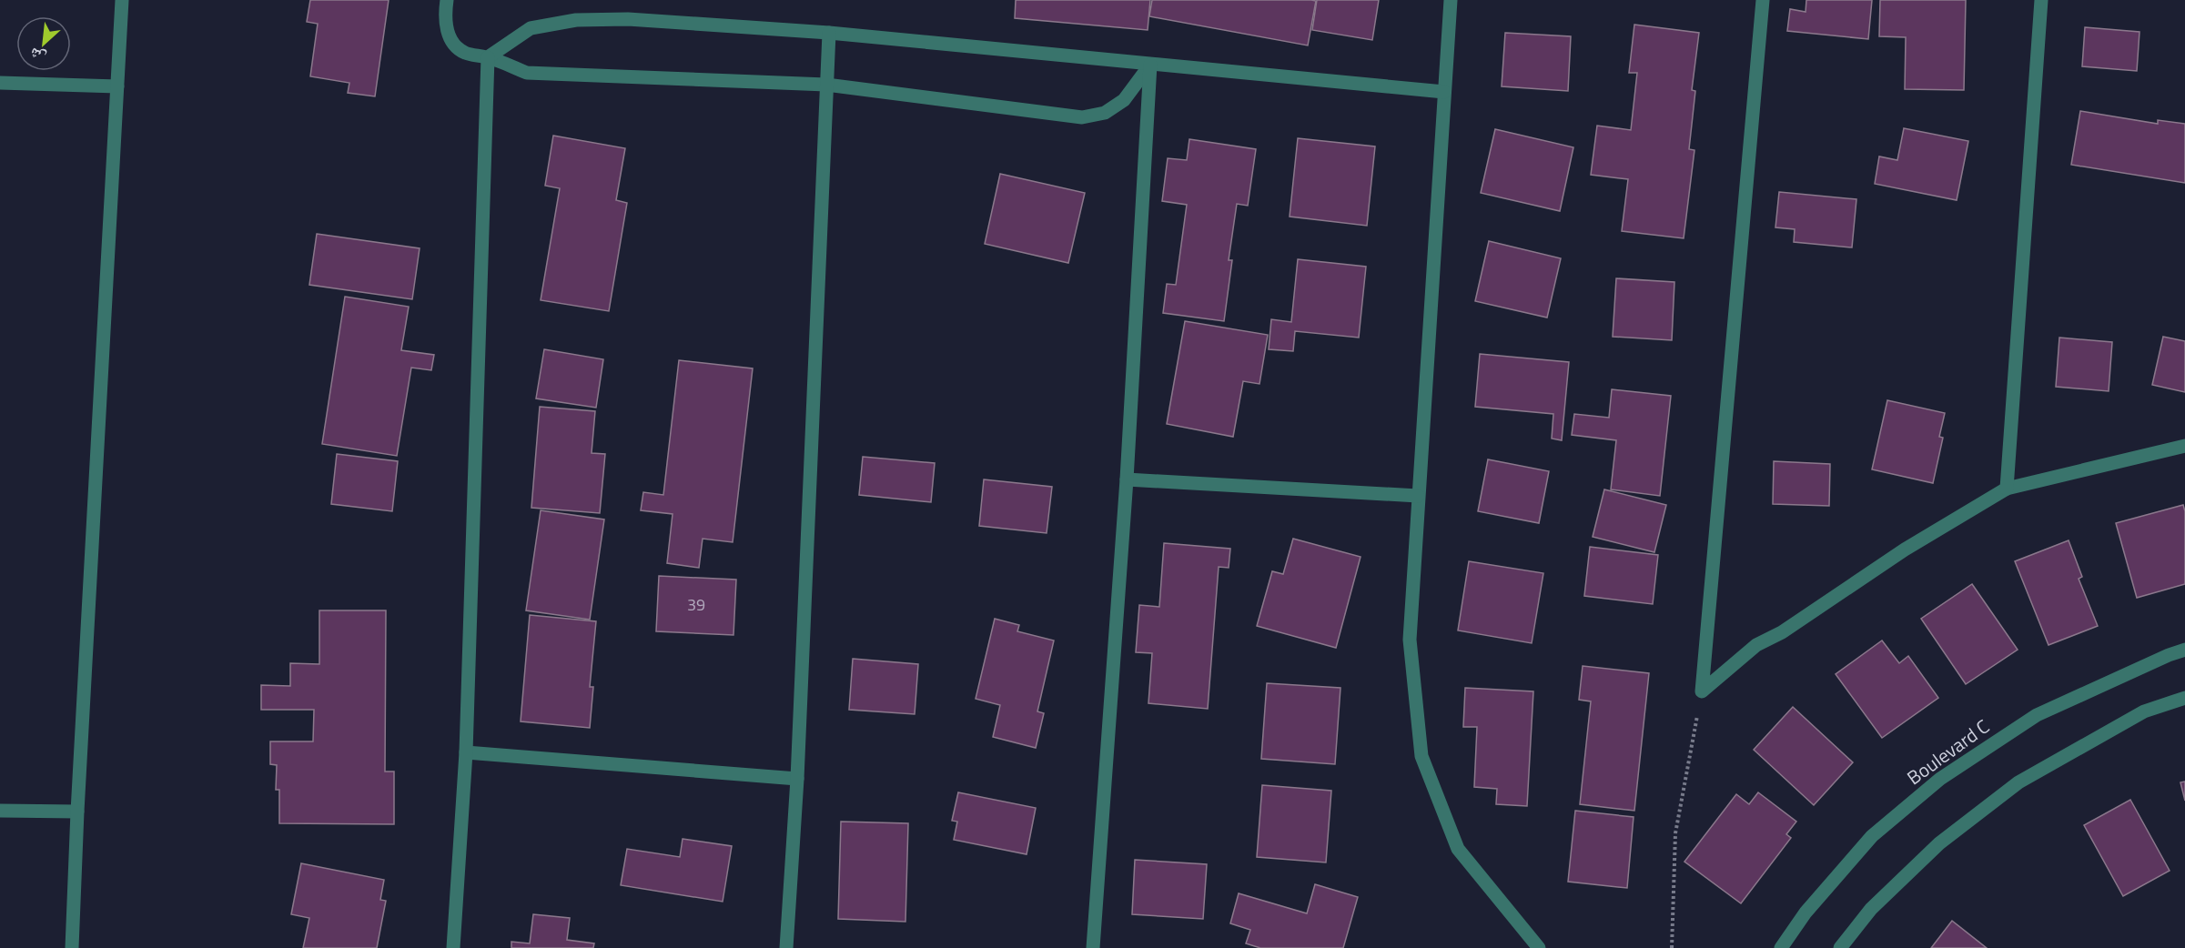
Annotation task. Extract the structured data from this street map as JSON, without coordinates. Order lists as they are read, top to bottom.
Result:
{
  "streets": {
    "street": ["Boulevard C"]
  },
  "house_numbers": ["39"],
  "north": "bottom left"
}
